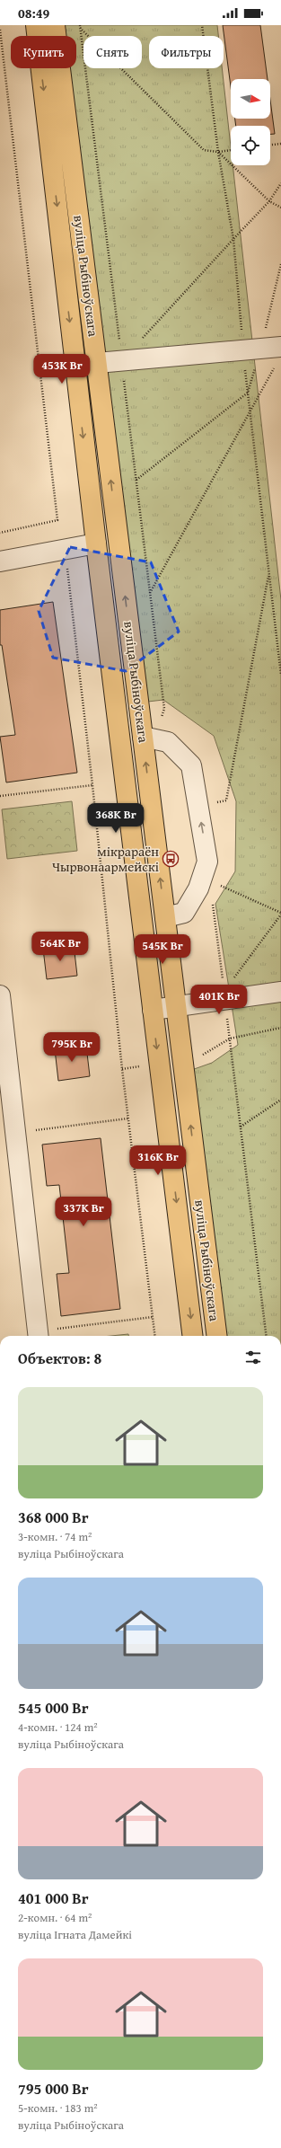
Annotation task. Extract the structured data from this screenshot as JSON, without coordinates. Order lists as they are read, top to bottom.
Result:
{
  "streets": {
    "main road": ["вуліца Рыбіноўскага"]
  },
  "places": {
    "bus stop": ["мікрараён Чырвонаармейскі"]
  },
  "north": "right",
  "page": {
    "status": "08:49",
    "chip": ["Купить", "Снять", "Фильтры"],
    "price": [
      "453K Br",
      "368K Br",
      "564K Br",
      "545K Br",
      "401K Br",
      "795K Br",
      "316K Br",
      "337K Br"
    ],
    "heading": "Объектов: 8",
    "list": [
      {
        "name": "368 000 Br",
        "note": "3-комн. · 74 m² · вуліца Рыбіноўскага"
      },
      {
        "name": "545 000 Br",
        "note": "4-комн. · 124 m² · вуліца Рыбіноўскага"
      },
      {
        "name": "401 000 Br",
        "note": "2-комн. · 64 m² · вуліца Ігната Дамейкі"
      },
      {
        "name": "795 000 Br",
        "note": "5-комн. · 183 m² · вуліца Рыбіноўскага"
      }
    ]
  }
}
